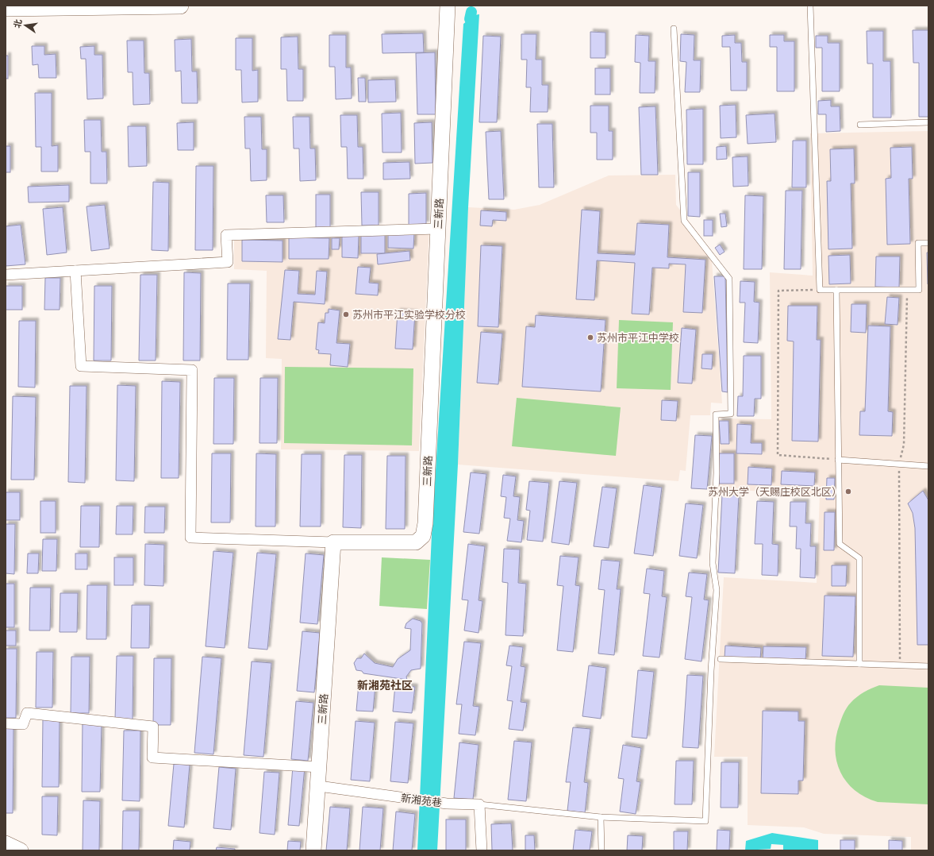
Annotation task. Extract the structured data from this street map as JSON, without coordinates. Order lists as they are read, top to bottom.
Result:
{
  "streets": {
    "street": ["三新路", "新湘苑巷"]
  },
  "crossings": [
    ["三新路", "新湘苑巷"]
  ],
  "districts": ["新湘苑社区"],
  "places": ["苏州市平江实验学校分校", "苏州市平江中学校", "苏州大学（天赐庄校区北区）"],
  "north": "left"
}
